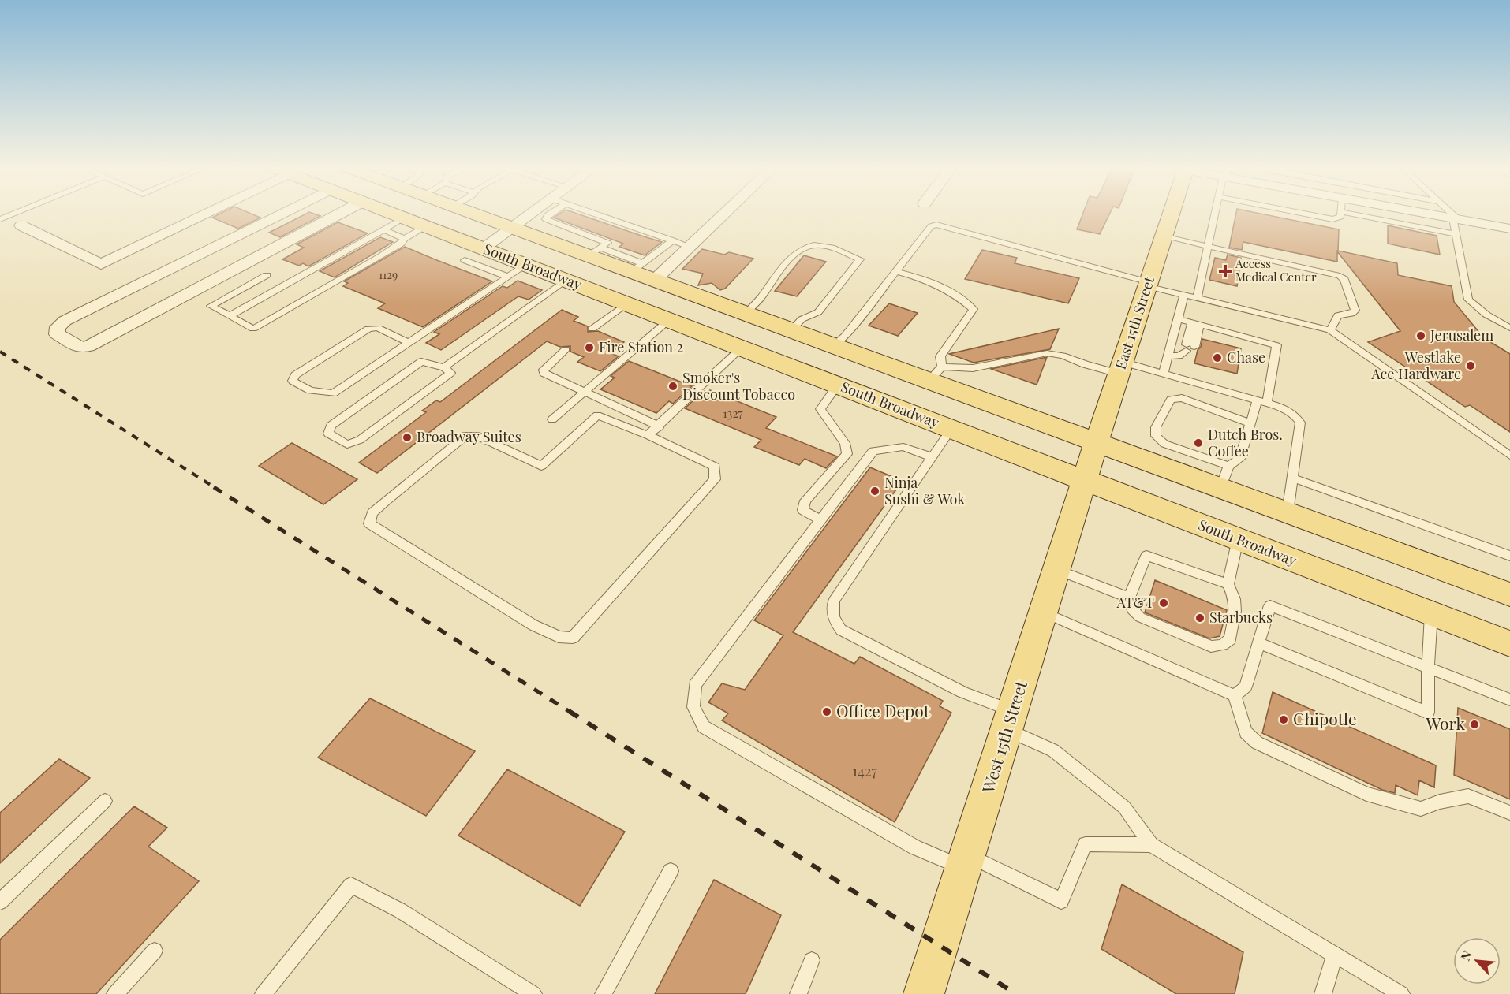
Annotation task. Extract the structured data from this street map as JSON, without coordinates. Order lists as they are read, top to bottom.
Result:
{
  "streets": {
    "main road": ["South Broadway", "East 15th Street", "West 15th Street"]
  },
  "crossings": [
    ["South Broadway", "East 15th Street"],
    ["South Broadway", "West 15th Street"],
    ["East 15th Street", "West 15th Street"]
  ],
  "places": {
    "health": ["Access Medical Center"],
    "other": [
      "Jerusalem",
      "Fire Station 2",
      "Chase",
      "Westlake Ace Hardware",
      "Smoker's Discount Tobacco",
      "Broadway Suites",
      "Dutch Bros. Coffee",
      "Ninja Sushi & Wok",
      "AT&T",
      "Starbucks",
      "Office Depot",
      "Chipotle",
      "Work"
    ]
  },
  "house_numbers": ["1129", "1327", "1427"],
  "north": "top left"
}
